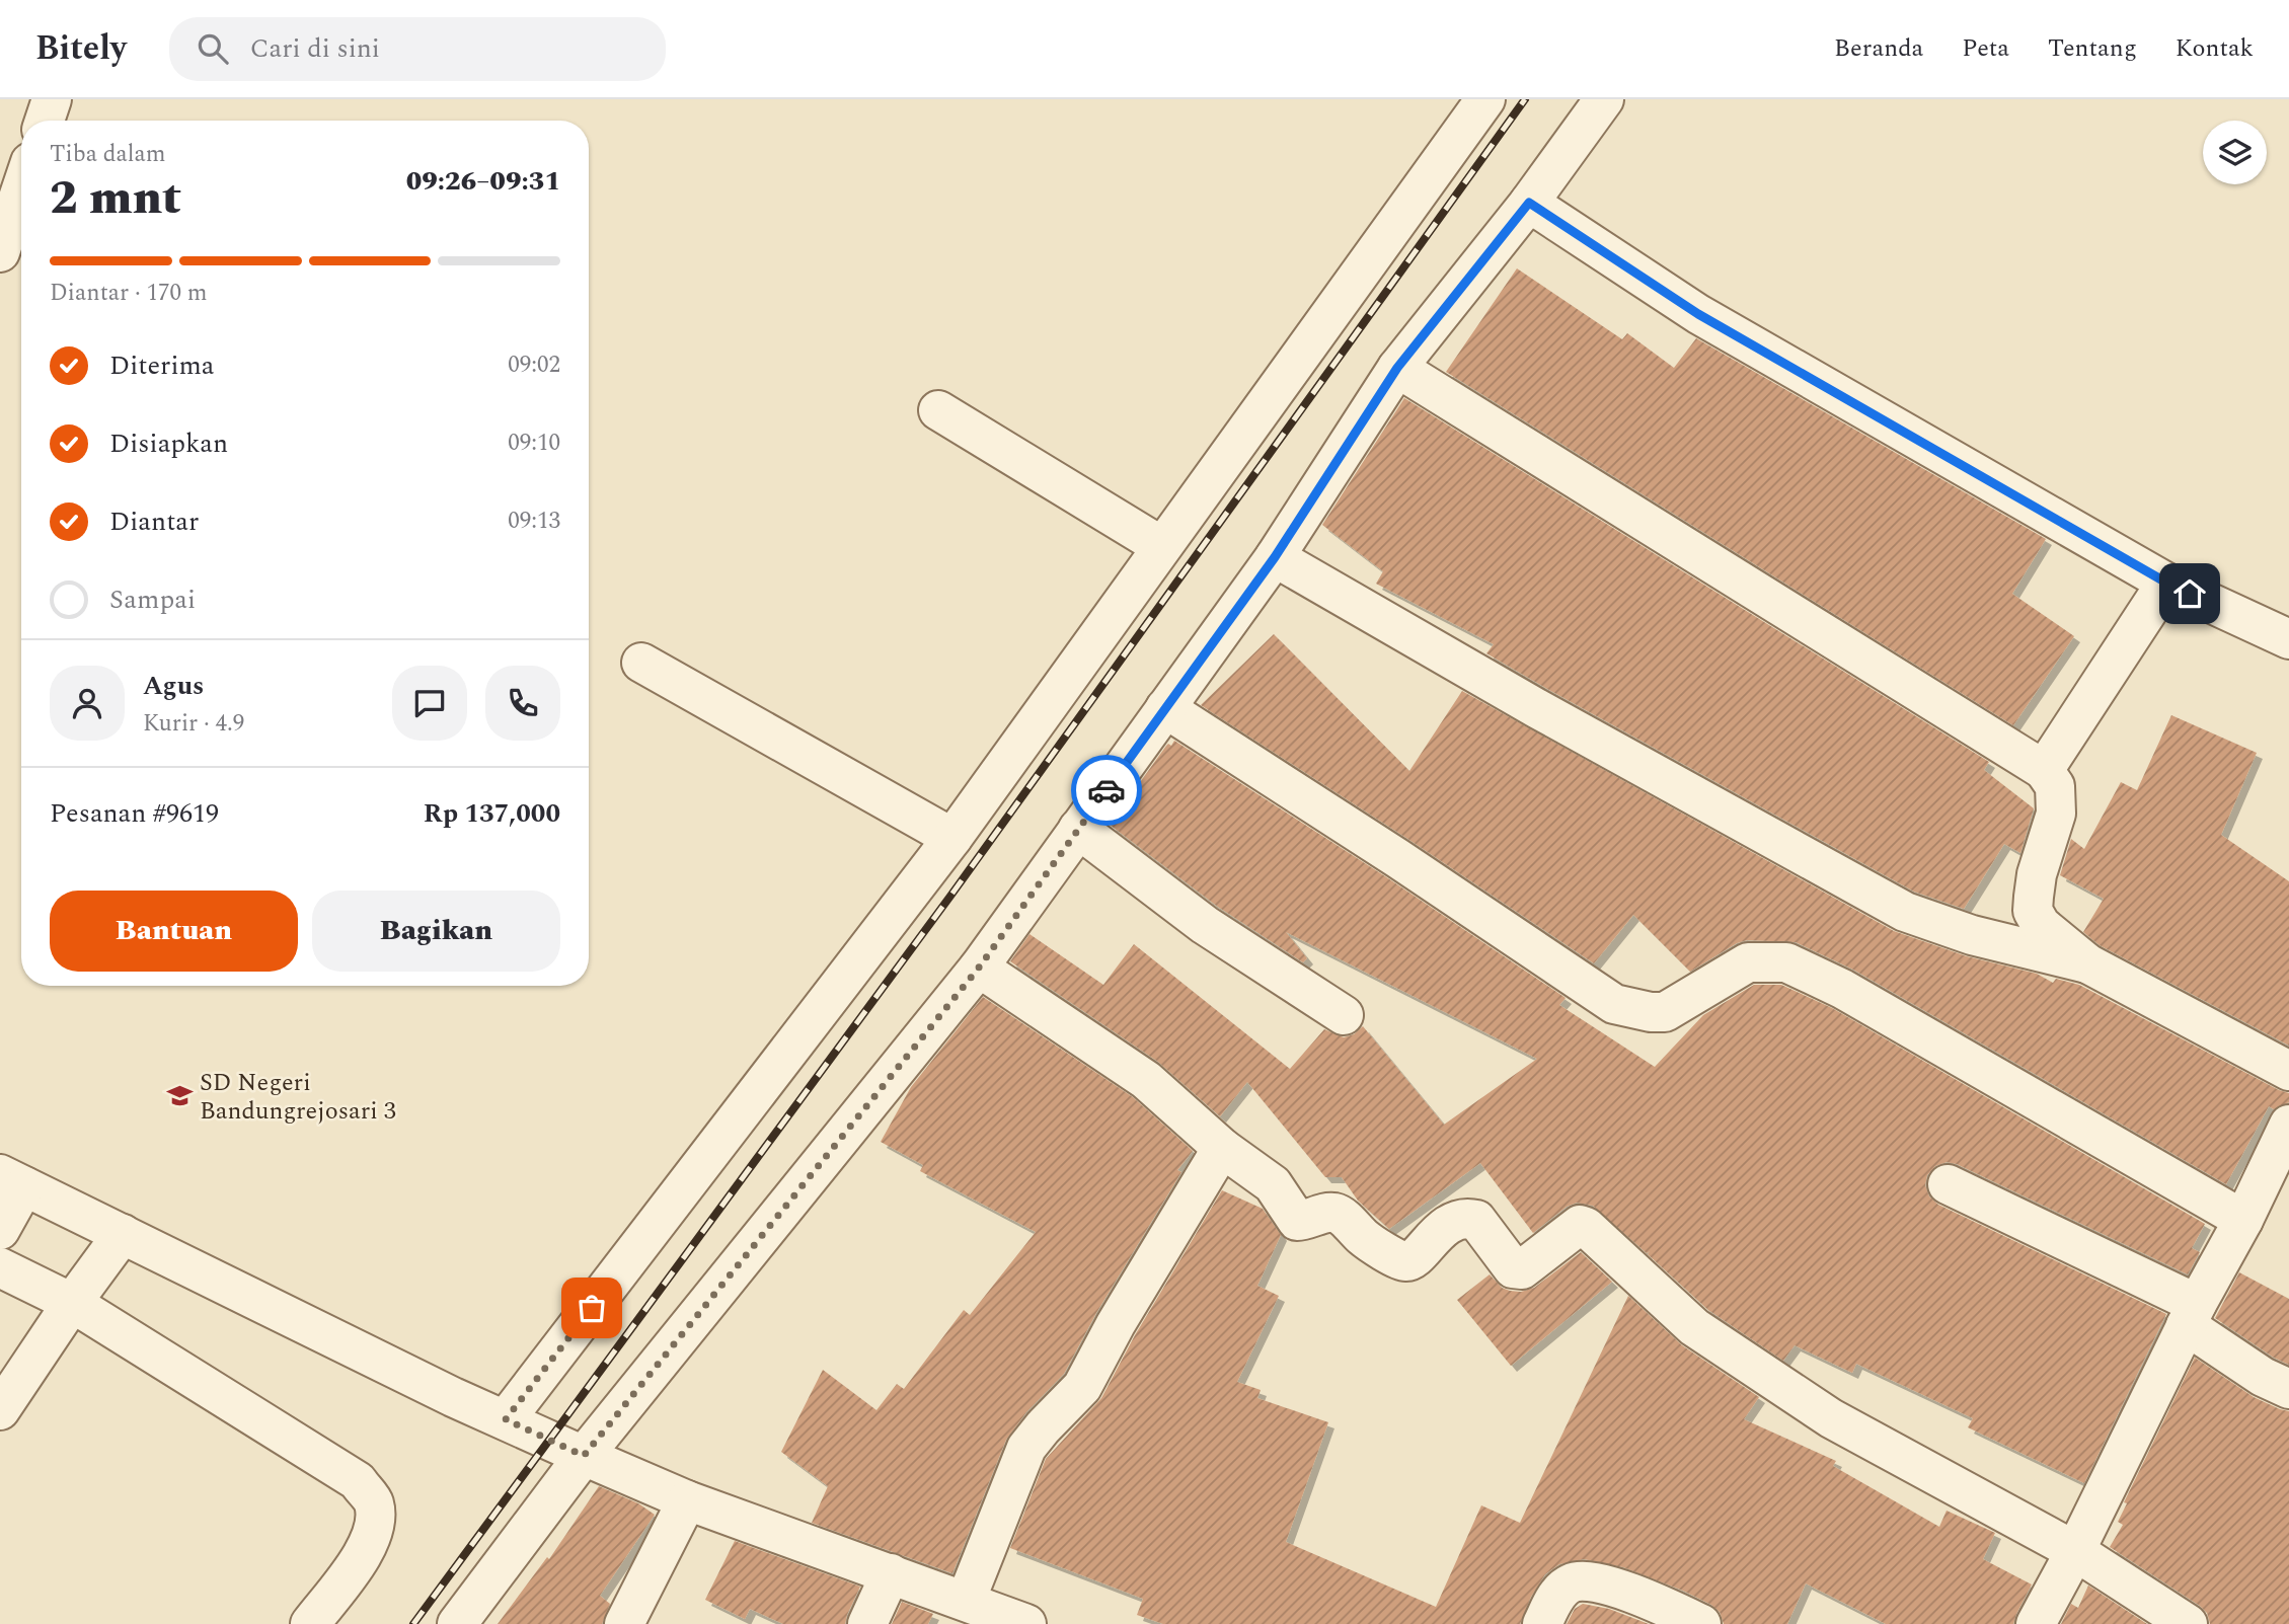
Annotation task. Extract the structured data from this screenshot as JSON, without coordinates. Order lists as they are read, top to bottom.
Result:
{
  "places": {
    "school or university": ["SD Negeri Bandungrejosari 3"]
  },
  "page": {
    "header": "Bitely",
    "search": "Cari di sini",
    "nav": [
      "Beranda",
      "Peta",
      "Tentang",
      "Kontak"
    ],
    "heading": ["2 mnt", "Tiba dalam", "09:26–09:31"],
    "panel": [
      "Agus",
      "Kurir · 4.9",
      "Pesanan #9619",
      "Rp 137,000"
    ],
    "bar": "Diantar · 170 m",
    "list": [
      ["Diterima", "09:02"],
      ["Disiapkan", "09:10"],
      ["Diantar", "09:13"],
      "Sampai"
    ],
    "buttons": ["Bantuan", "Bagikan"]
  }
}
